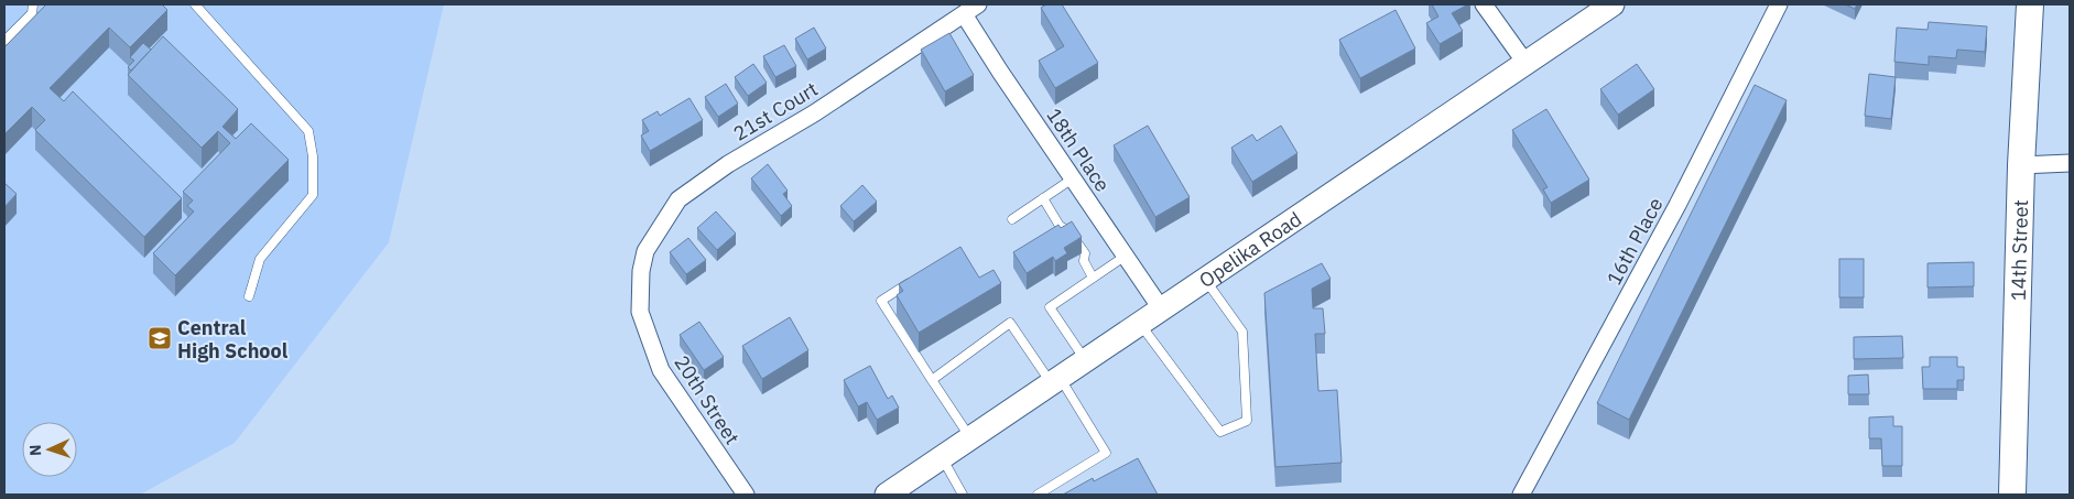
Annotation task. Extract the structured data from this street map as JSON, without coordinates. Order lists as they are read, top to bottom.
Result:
{
  "streets": {
    "main road": ["Opelika Road", "14th Street"],
    "street": [
      "21st Court",
      "18th Place",
      "16th Place",
      "20th Street"
    ]
  },
  "crossings": [
    ["21st Court", "18th Place"],
    ["21st Court", "20th Street"],
    ["18th Place", "Opelika Road"]
  ],
  "places": {
    "school or university": ["Central High School"]
  },
  "north": "left"
}
